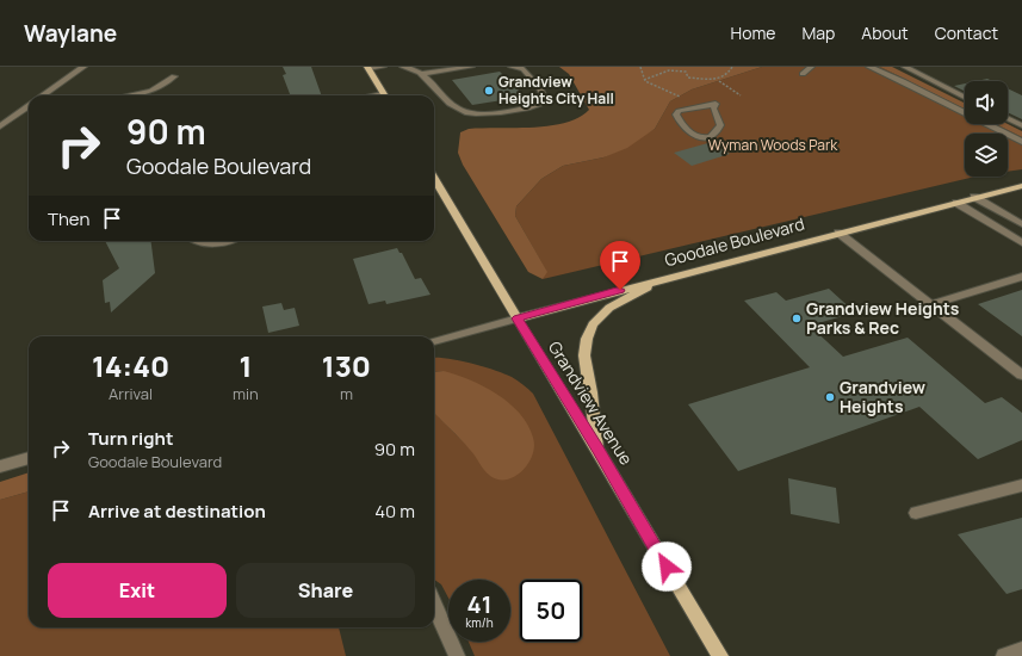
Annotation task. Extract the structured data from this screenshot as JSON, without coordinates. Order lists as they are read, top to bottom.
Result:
{
  "streets": {
    "main road": ["Goodale Boulevard", "Grandview Avenue"]
  },
  "crossings": [
    ["Goodale Boulevard", "Grandview Avenue"]
  ],
  "parks": ["Wyman Woods Park"],
  "places": ["Grandview Heights City Hall", "Grandview Heights Parks & Rec", "Grandview Heights"],
  "page": {
    "header": "Waylane",
    "nav": [
      "Home",
      "Map",
      "About",
      "Contact"
    ],
    "turn": ["90 m", "Goodale Boulevard"],
    "then": "Then",
    "eta": [
      "14:40",
      "Arrival",
      "1",
      "min",
      "130",
      "m"
    ],
    "list": [
      {
        "name": "Turn right",
        "note": "Goodale Boulevard",
        "value": "90 m"
      },
      {
        "name": "Arrive at destination",
        "value": "40 m"
      }
    ],
    "buttons": ["Exit", "Share"],
    "speed": "41 km/h",
    "limit": "50"
  }
}
